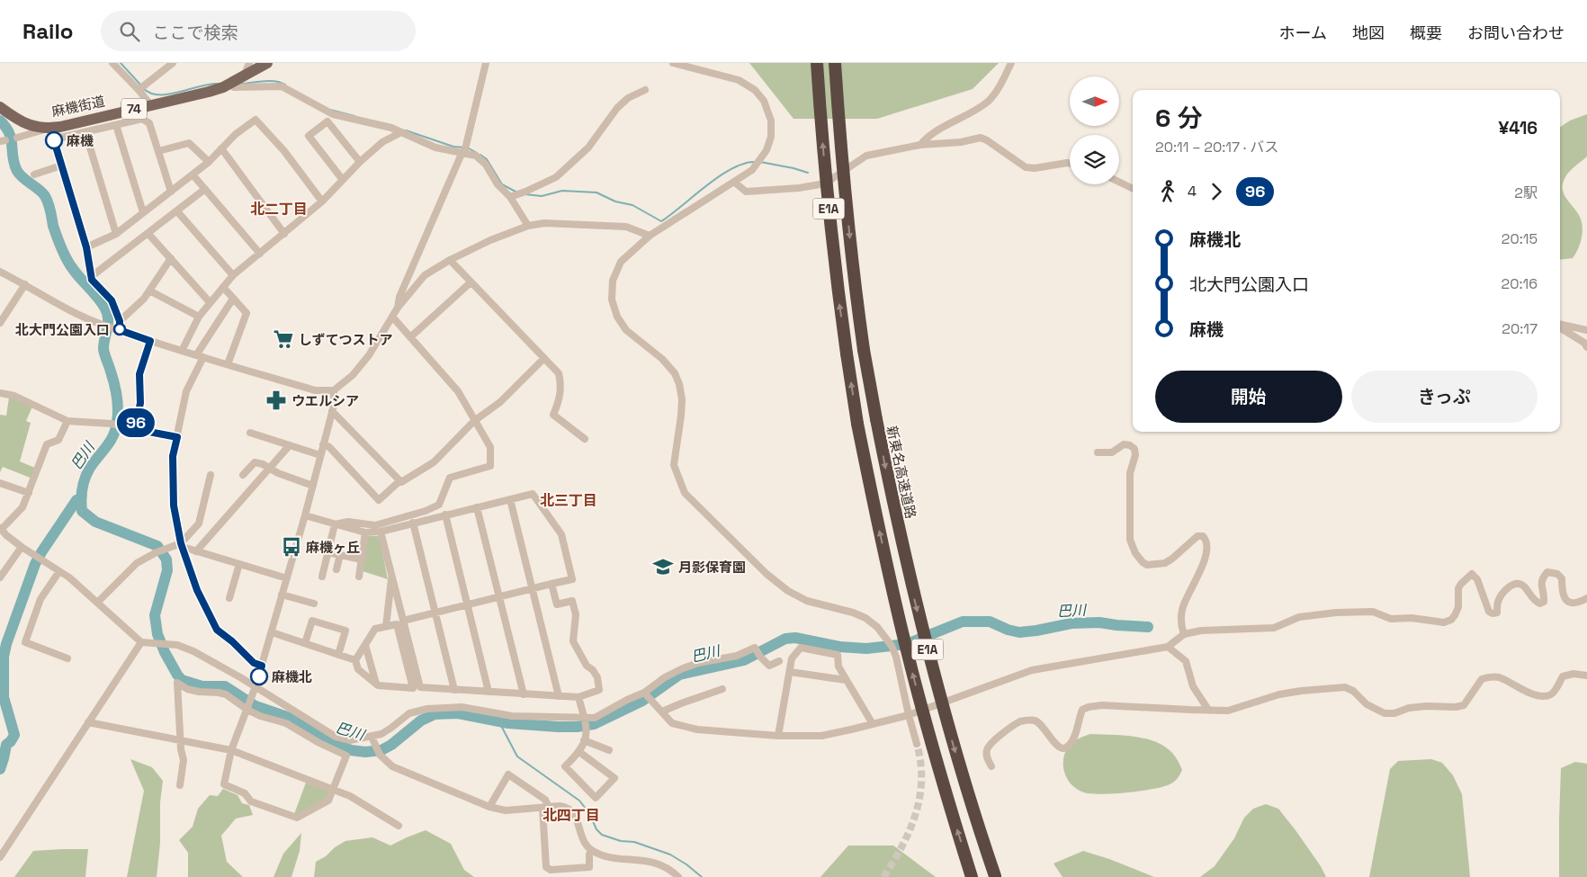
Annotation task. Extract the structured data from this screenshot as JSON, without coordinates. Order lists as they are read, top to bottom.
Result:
{
  "streets": {
    "highway": ["E1A", "新東名高速道路"],
    "main road": ["麻機街道", "74"]
  },
  "districts": ["北二丁目", "北三丁目", "北四丁目"],
  "water": ["巴川"],
  "places": {
    "other": ["麻機", "北大門公園入口", "麻機北"],
    "supermarket": ["しずてつストア"],
    "pharmacy": ["ウエルシア"],
    "bus stop": ["麻機ヶ丘"],
    "school or university": ["月影保育園"]
  },
  "lines": ["bus line 96"],
  "north": "right",
  "page": {
    "header": "Railo",
    "search": "ここで検索",
    "nav": [
      "ホーム",
      "地図",
      "概要",
      "お問い合わせ"
    ],
    "on_map": "96",
    "heading": ["6 分", "20:11 – 20:17 · バス", "¥416"],
    "legs": ["4", "96", "2駅"],
    "list": [
      {
        "name": "麻機北",
        "value": "20:15"
      },
      {
        "name": "北大門公園入口",
        "value": "20:16"
      },
      {
        "name": "麻機",
        "value": "20:17"
      }
    ],
    "buttons": ["開始", "きっぷ"]
  }
}
